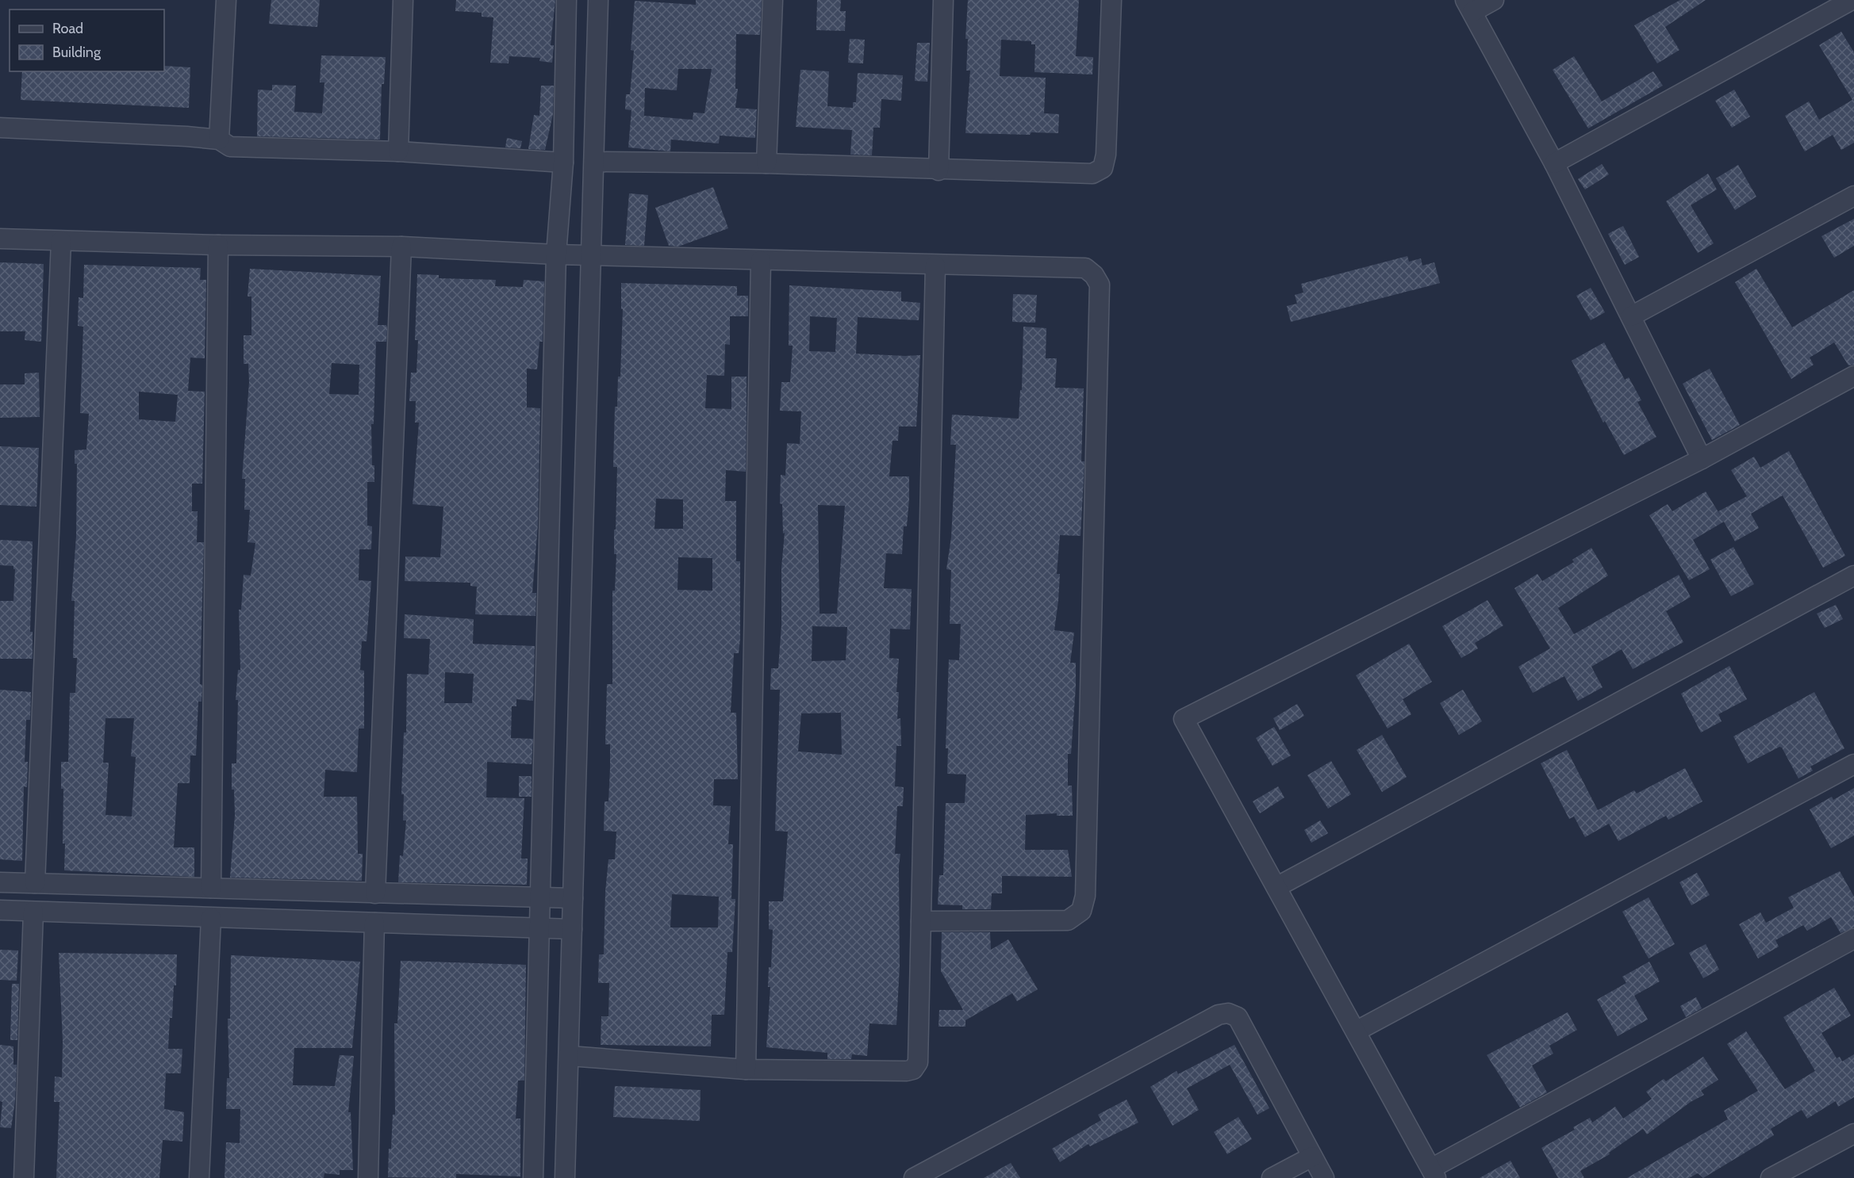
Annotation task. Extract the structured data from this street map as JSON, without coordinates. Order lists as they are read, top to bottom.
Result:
{
  "legend": ["Road", "Building"]
}
